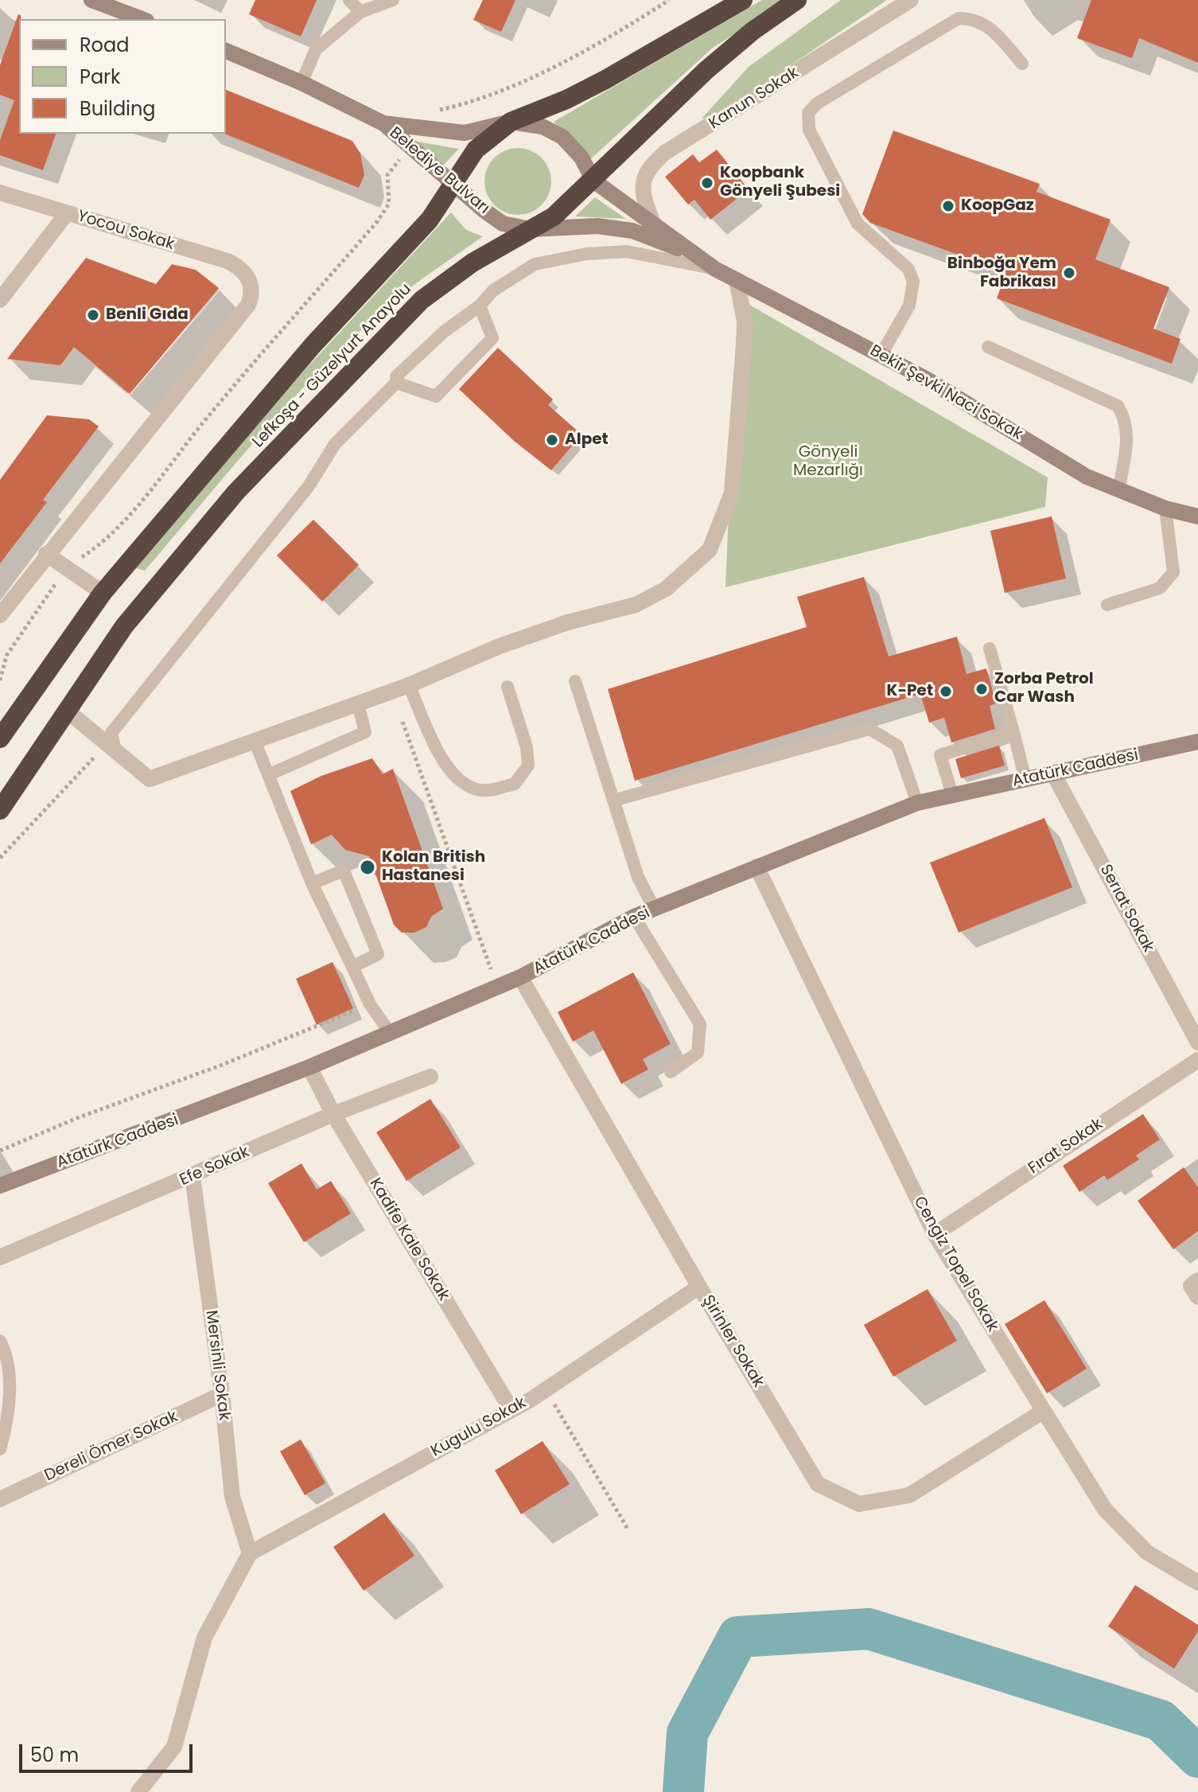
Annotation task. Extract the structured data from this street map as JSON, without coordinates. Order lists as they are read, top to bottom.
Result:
{
  "streets": {
    "highway": ["Lefkoşa - Güzelyurt Anayolu"],
    "main road": ["Belediye Bulvarı", "Bekir Şevki Naci Sokak", "Atatürk Caddesi"],
    "street": [
      "Kanun Sokak",
      "Yocou Sokak",
      "Serıat Sokak",
      "Fırat Sokak",
      "Efe Sokak",
      "Kadife Kale Sokak",
      "Cengiz Topel Sokak",
      "Şirinler Sokak",
      "Mersinli Sokak",
      "Kugulu Sokak",
      "Dereli Ömer Sokak"
    ]
  },
  "crossings": [
    ["Kanun Sokak", "Bekir Şevki Naci Sokak"],
    ["Belediye Bulvarı", "Lefkoşa - Güzelyurt Anayolu"],
    ["Belediye Bulvarı", "Bekir Şevki Naci Sokak"],
    ["Lefkoşa - Güzelyurt Anayolu", "Bekir Şevki Naci Sokak"],
    ["Atatürk Caddesi", "Serıat Sokak"],
    ["Atatürk Caddesi", "Kadife Kale Sokak"],
    ["Atatürk Caddesi", "Cengiz Topel Sokak"],
    ["Atatürk Caddesi", "Şirinler Sokak"],
    ["Fırat Sokak", "Cengiz Topel Sokak"],
    ["Efe Sokak", "Kadife Kale Sokak"],
    ["Efe Sokak", "Mersinli Sokak"],
    ["Kadife Kale Sokak", "Kugulu Sokak"],
    ["Cengiz Topel Sokak", "Şirinler Sokak"],
    ["Şirinler Sokak", "Kugulu Sokak"],
    ["Mersinli Sokak", "Kugulu Sokak"],
    ["Mersinli Sokak", "Dereli Ömer Sokak"]
  ],
  "parks": ["Gönyeli Mezarlığı"],
  "places": [
    "Koopbank Gönyeli Şubesi",
    "KoopGaz",
    "Binboğa Yem Fabrikası",
    "Benli Gıda",
    "Alpet",
    "Zorba Petrol Car Wash",
    "K-Pet",
    "Kolan British Hastanesi"
  ],
  "legend": ["Road", "Park", "Building"],
  "scale_bar": "50 m"
}
